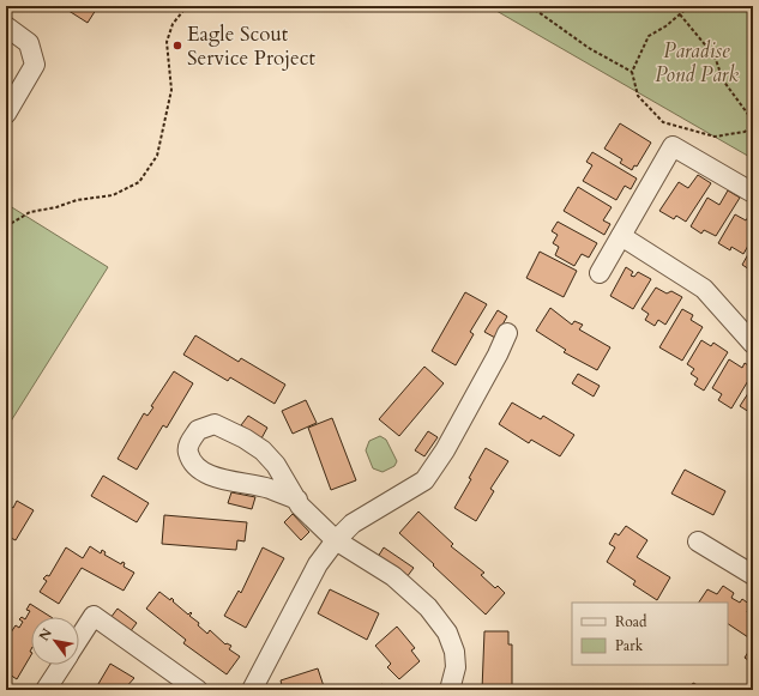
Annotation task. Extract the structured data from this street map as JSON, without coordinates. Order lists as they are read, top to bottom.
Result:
{
  "parks": ["Paradise Pond Park"],
  "places": ["Eagle Scout Service Project"],
  "legend": ["Road", "Park"],
  "north": "top left"
}
